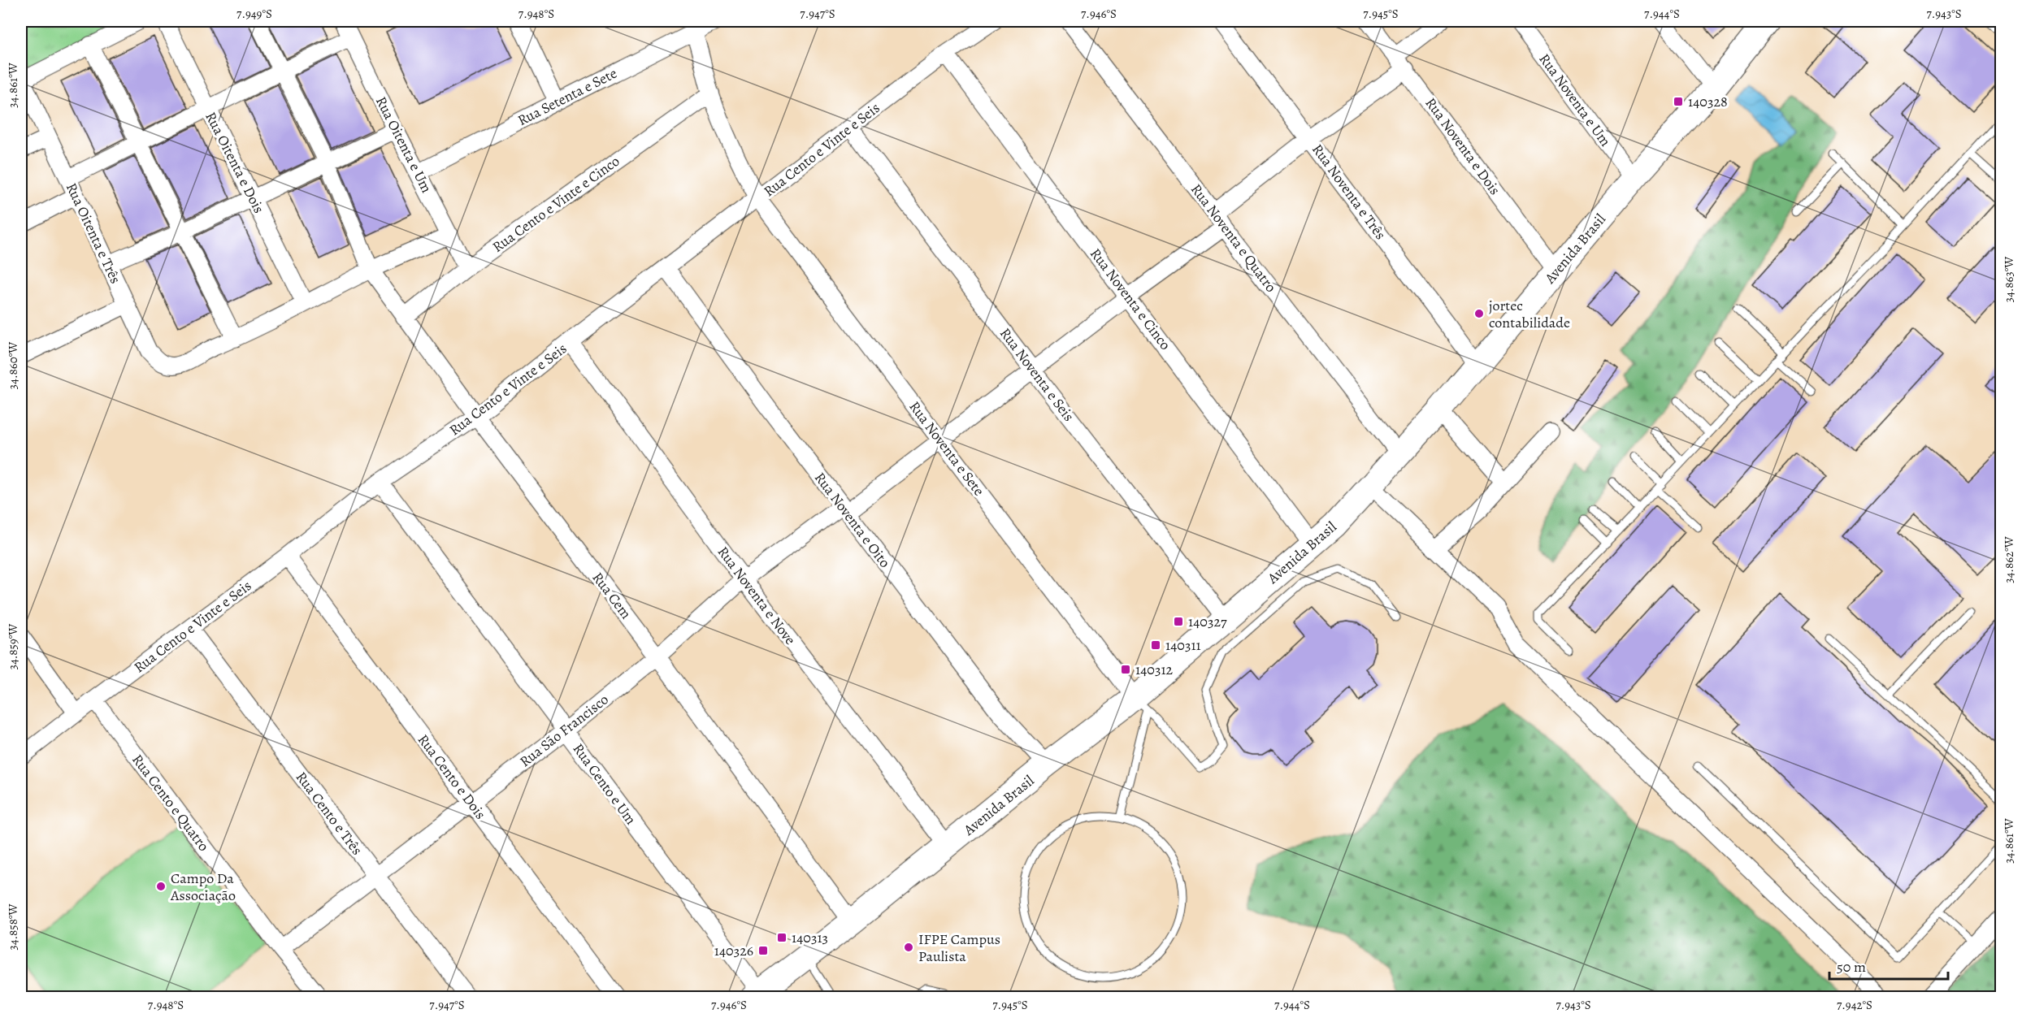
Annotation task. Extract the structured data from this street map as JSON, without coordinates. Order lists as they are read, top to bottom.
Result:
{
  "streets": {
    "main road": ["Avenida Brasil"],
    "street": [
      "Rua Setenta e Sete",
      "Rua Noventa e Um",
      "Rua Oitenta e Um",
      "Rua Noventa e Dois",
      "Rua Cento e Vinte e Seis",
      "Rua Oitenta e Dois",
      "Rua Noventa e Três",
      "Rua Cento e Vinte e Cinco",
      "Rua Oitenta e Três",
      "Rua Noventa e Quatro",
      "Rua Noventa e Cinco",
      "Rua Noventa e Seis",
      "Rua Noventa e Sete",
      "Rua Noventa e Oito",
      "Rua Cem",
      "Rua Noventa e Nove",
      "Rua São Francisco",
      "Rua Cento e Dois",
      "Rua Cento e Um",
      "Rua Cento e Quatro",
      "Rua Cento e Três"
    ]
  },
  "crossings": [
    ["Rua Setenta e Sete", "Rua Oitenta e Um"],
    ["Rua Setenta e Sete", "Rua Noventa e Sete"],
    ["Rua Noventa e Um", "Avenida Brasil"],
    ["Rua Oitenta e Um", "Rua Cento e Vinte e Cinco"],
    ["Rua Noventa e Dois", "Avenida Brasil"],
    ["Rua Cento e Vinte e Seis", "Rua Noventa e Cinco"],
    ["Rua Cento e Vinte e Seis", "Rua Noventa e Seis"],
    ["Rua Cento e Vinte e Seis", "Rua Noventa e Sete"],
    ["Rua Cento e Vinte e Seis", "Rua Noventa e Oito"],
    ["Rua Cento e Vinte e Seis", "Rua Cem"],
    ["Rua Cento e Vinte e Seis", "Rua Noventa e Nove"],
    ["Rua Cento e Vinte e Seis", "Rua Cento e Dois"],
    ["Rua Cento e Vinte e Seis", "Rua Cento e Um"],
    ["Rua Cento e Vinte e Seis", "Rua Cento e Quatro"],
    ["Rua Cento e Vinte e Seis", "Rua Cento e Três"],
    ["Rua Noventa e Três", "Avenida Brasil"],
    ["Rua Cento e Vinte e Cinco", "Rua Noventa e Sete"],
    ["Rua Cento e Vinte e Cinco", "Rua Cem"],
    ["Rua Noventa e Quatro", "Avenida Brasil"],
    ["Rua Noventa e Quatro", "Rua São Francisco"],
    ["Avenida Brasil", "Rua Noventa e Cinco"],
    ["Avenida Brasil", "Rua Noventa e Seis"],
    ["Avenida Brasil", "Rua Noventa e Sete"],
    ["Avenida Brasil", "Rua Noventa e Oito"],
    ["Avenida Brasil", "Rua Cem"],
    ["Avenida Brasil", "Rua Noventa e Nove"],
    ["Avenida Brasil", "Rua Cento e Um"],
    ["Rua Noventa e Cinco", "Rua São Francisco"],
    ["Rua Noventa e Seis", "Rua São Francisco"],
    ["Rua Noventa e Sete", "Rua São Francisco"],
    ["Rua Noventa e Oito", "Rua São Francisco"],
    ["Rua Cem", "Rua São Francisco"],
    ["Rua Noventa e Nove", "Rua São Francisco"],
    ["Rua São Francisco", "Rua Cento e Dois"],
    ["Rua São Francisco", "Rua Cento e Um"],
    ["Rua São Francisco", "Rua Cento e Quatro"],
    ["Rua São Francisco", "Rua Cento e Três"]
  ],
  "places": {
    "transit": [
      "140328",
      "140327",
      "140311",
      "140312",
      "140313",
      "140326"
    ],
    "other": ["jortec contabilidade", "Campo Da Associação", "IFPE Campus Paulista"]
  },
  "scale_bar": "50 m",
  "coordinates": [
    "7.949°S",
    "7.948°S",
    "7.947°S",
    "7.946°S",
    "7.945°S",
    "7.944°S",
    "7.943°S",
    "34.861°W",
    "34.863°W",
    "34.860°W",
    "34.862°W",
    "34.859°W",
    "34.858°W",
    "7.942°S"
  ]
}
